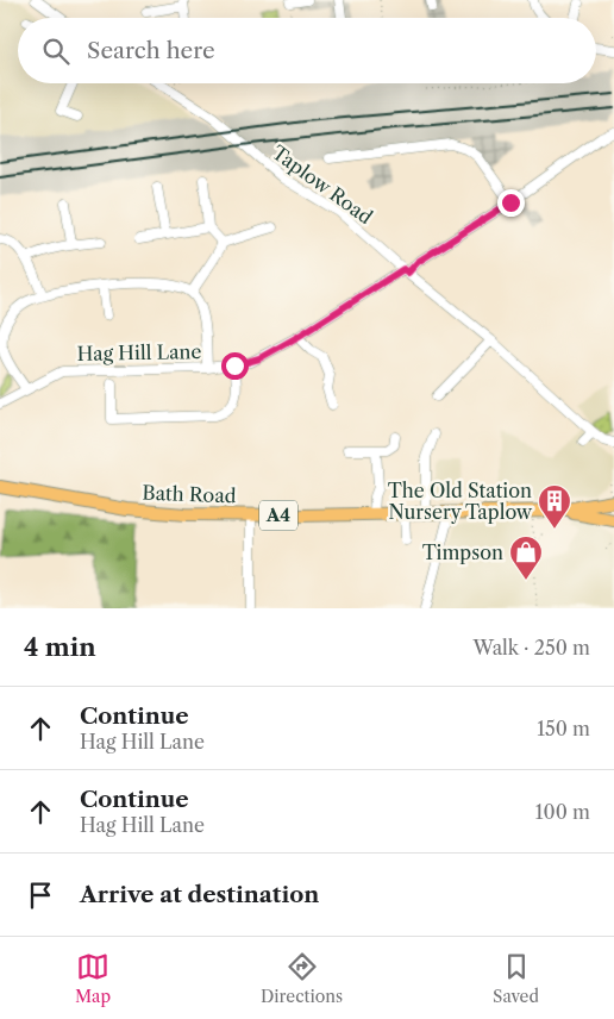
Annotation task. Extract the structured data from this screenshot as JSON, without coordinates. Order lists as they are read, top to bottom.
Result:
{
  "streets": {
    "main road": ["Bath Road", "A4"],
    "street": ["Taplow Road", "Hag Hill Lane"]
  },
  "crossings": [
    ["Taplow Road", "Hag Hill Lane"]
  ],
  "places": {
    "building": ["The Old Station Nursery Taplow"],
    "shop": ["Timpson"]
  },
  "page": {
    "search": "Search here",
    "heading": ["4 min", "Walk · 250 m"],
    "list": [
      ["Continue", "Hag Hill Lane", "150 m"],
      ["Continue", "Hag Hill Lane", "100 m"],
      "Arrive at destination"
    ],
    "nav": ["Map", "Directions", "Saved"]
  }
}
